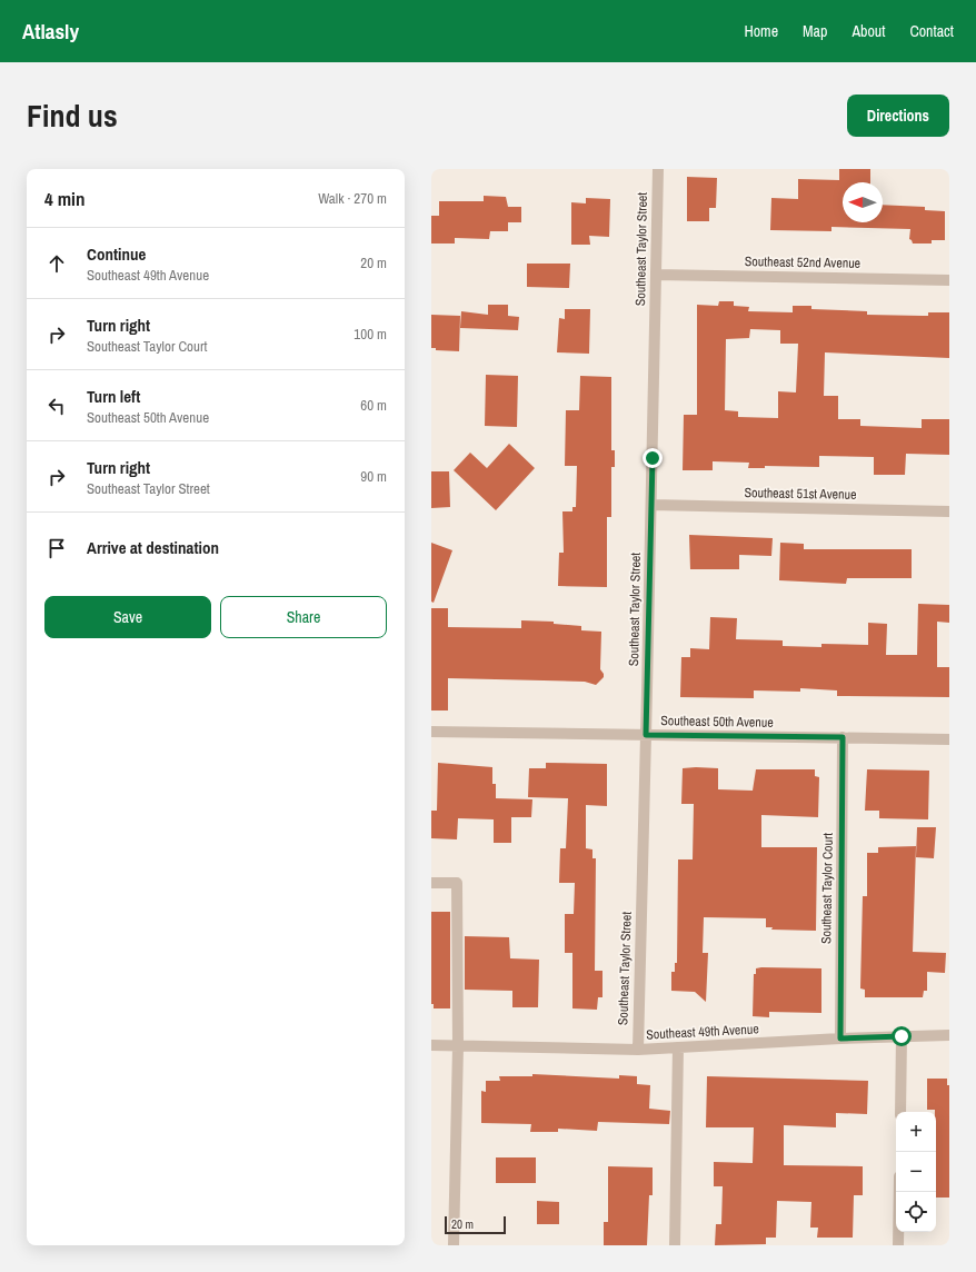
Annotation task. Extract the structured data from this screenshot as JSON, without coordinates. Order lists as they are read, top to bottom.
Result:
{
  "streets": {
    "street": [
      "Southeast Taylor Street",
      "Southeast 52nd Avenue",
      "Southeast 51st Avenue",
      "Southeast 50th Avenue",
      "Southeast Taylor Court",
      "Southeast 49th Avenue"
    ]
  },
  "crossings": [
    ["Southeast Taylor Street", "Southeast 52nd Avenue"],
    ["Southeast Taylor Street", "Southeast 51st Avenue"],
    ["Southeast Taylor Street", "Southeast 50th Avenue"],
    ["Southeast Taylor Street", "Southeast 49th Avenue"],
    ["Southeast 50th Avenue", "Southeast Taylor Court"],
    ["Southeast Taylor Court", "Southeast 49th Avenue"]
  ],
  "scale_bar": "20 m",
  "north": "left",
  "page": {
    "header": "Atlasly",
    "nav": [
      "Home",
      "Map",
      "About",
      "Contact"
    ],
    "title": "Find us",
    "buttons": [
      "Directions",
      ["Save", "Share"]
    ],
    "heading": ["4 min", "Walk · 270 m"],
    "list": [
      ["Continue", "Southeast 49th Avenue", "20 m"],
      ["Turn right", "Southeast Taylor Court", "100 m"],
      ["Turn left", "Southeast 50th Avenue", "60 m"],
      ["Turn right", "Southeast Taylor Street", "90 m"],
      "Arrive at destination"
    ],
    "map_buttons": ["+", "−"],
    "scale": "20 m"
  }
}
